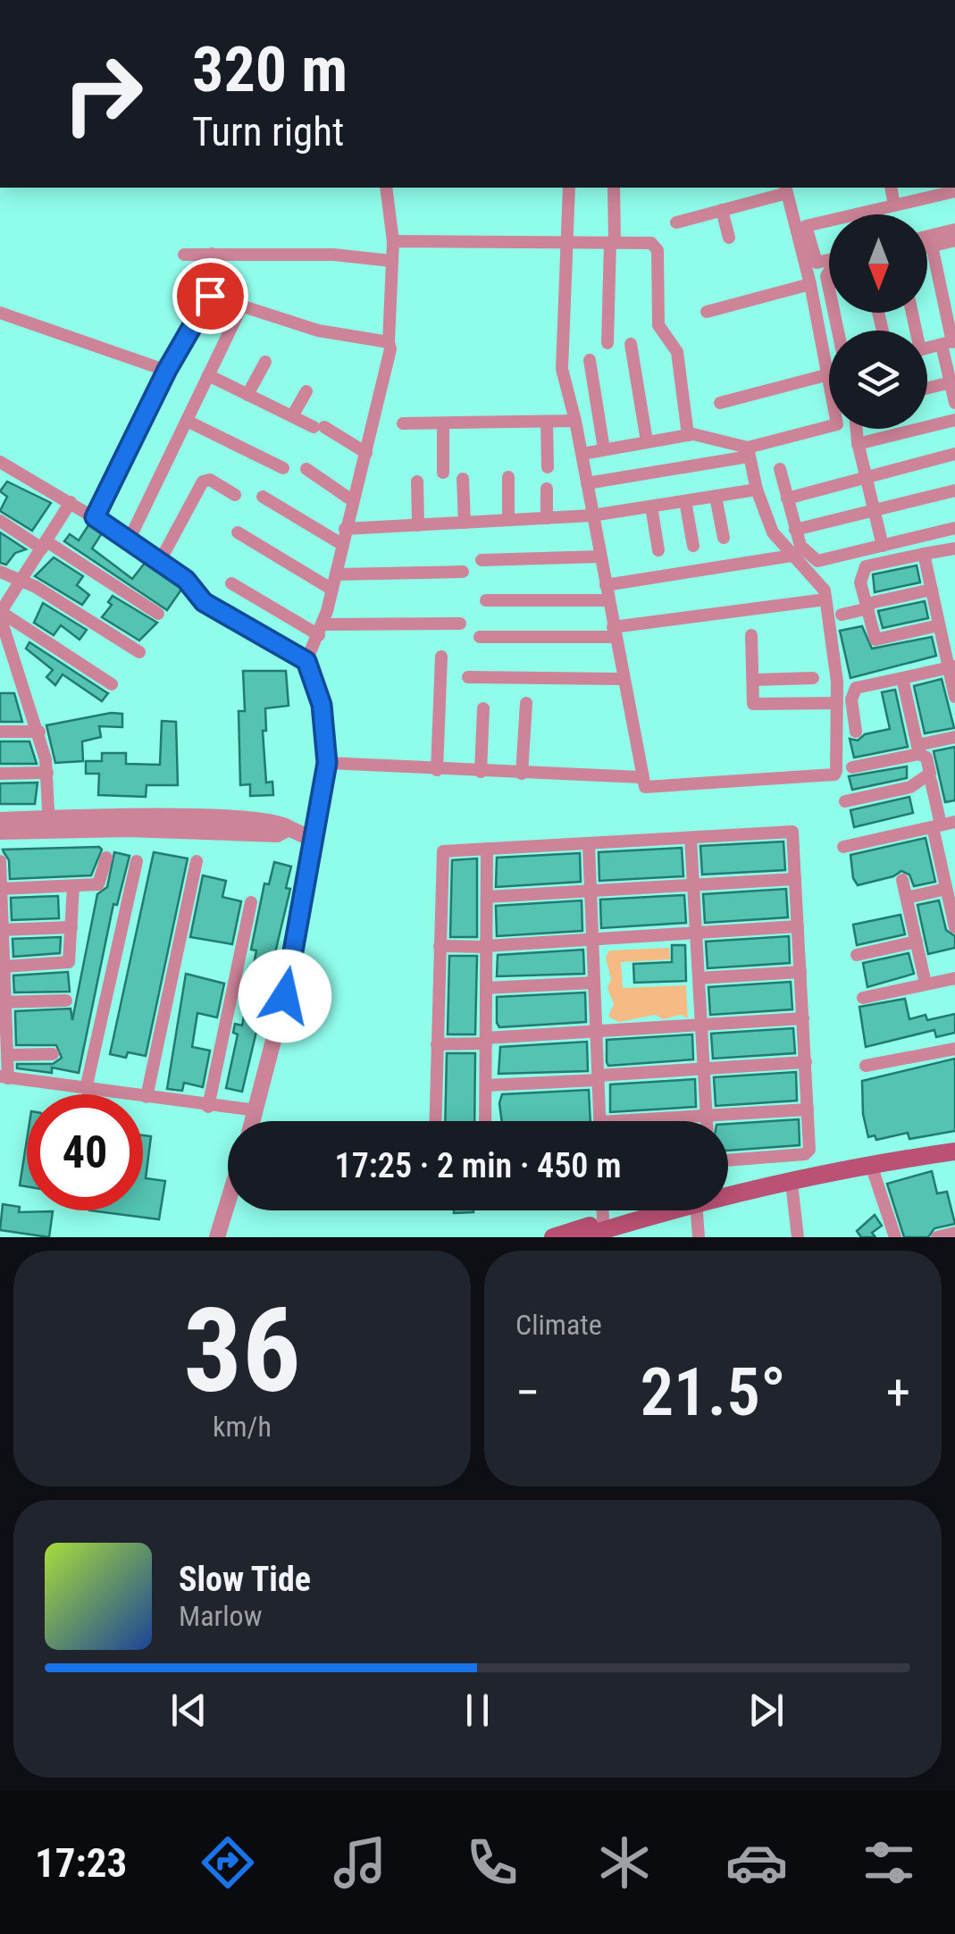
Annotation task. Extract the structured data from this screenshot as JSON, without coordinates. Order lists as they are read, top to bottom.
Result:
{
  "north": "bottom",
  "page": {
    "turn": ["320 m", "Turn right"],
    "limit": "40",
    "trip": "17:25 · 2 min · 450 m",
    "tile": [
      ["36", "km/h"],
      "Climate"
    ],
    "heat": ["−", "21.5°", "+"],
    "song": ["Slow Tide", "Marlow"],
    "tabs": "17:23"
  }
}
